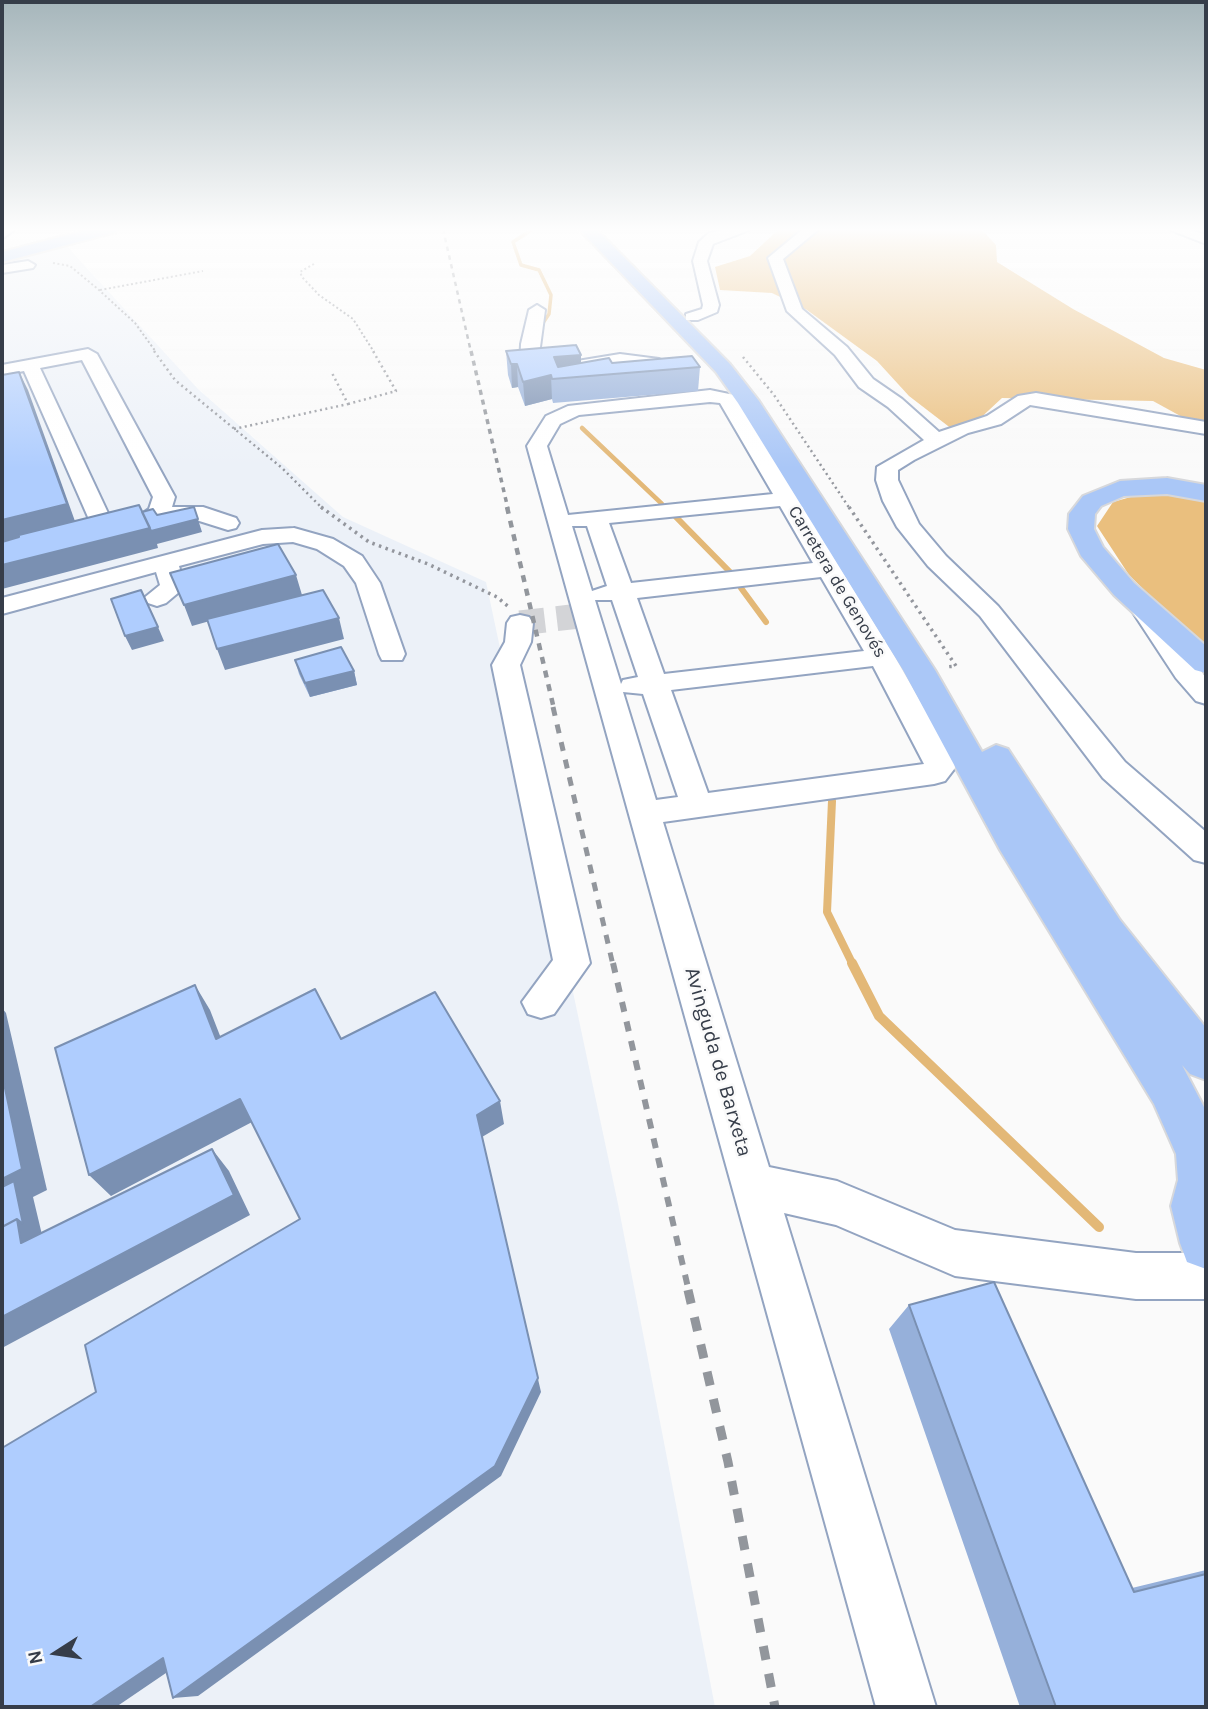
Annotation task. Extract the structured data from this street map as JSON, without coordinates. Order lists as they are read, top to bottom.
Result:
{
  "streets": {
    "street": ["Carretera de Genovés", "Avinguda de Barxeta"]
  },
  "crossings": [
    ["Carretera de Genovés", "Avinguda de Barxeta"]
  ],
  "north": "left"
}
